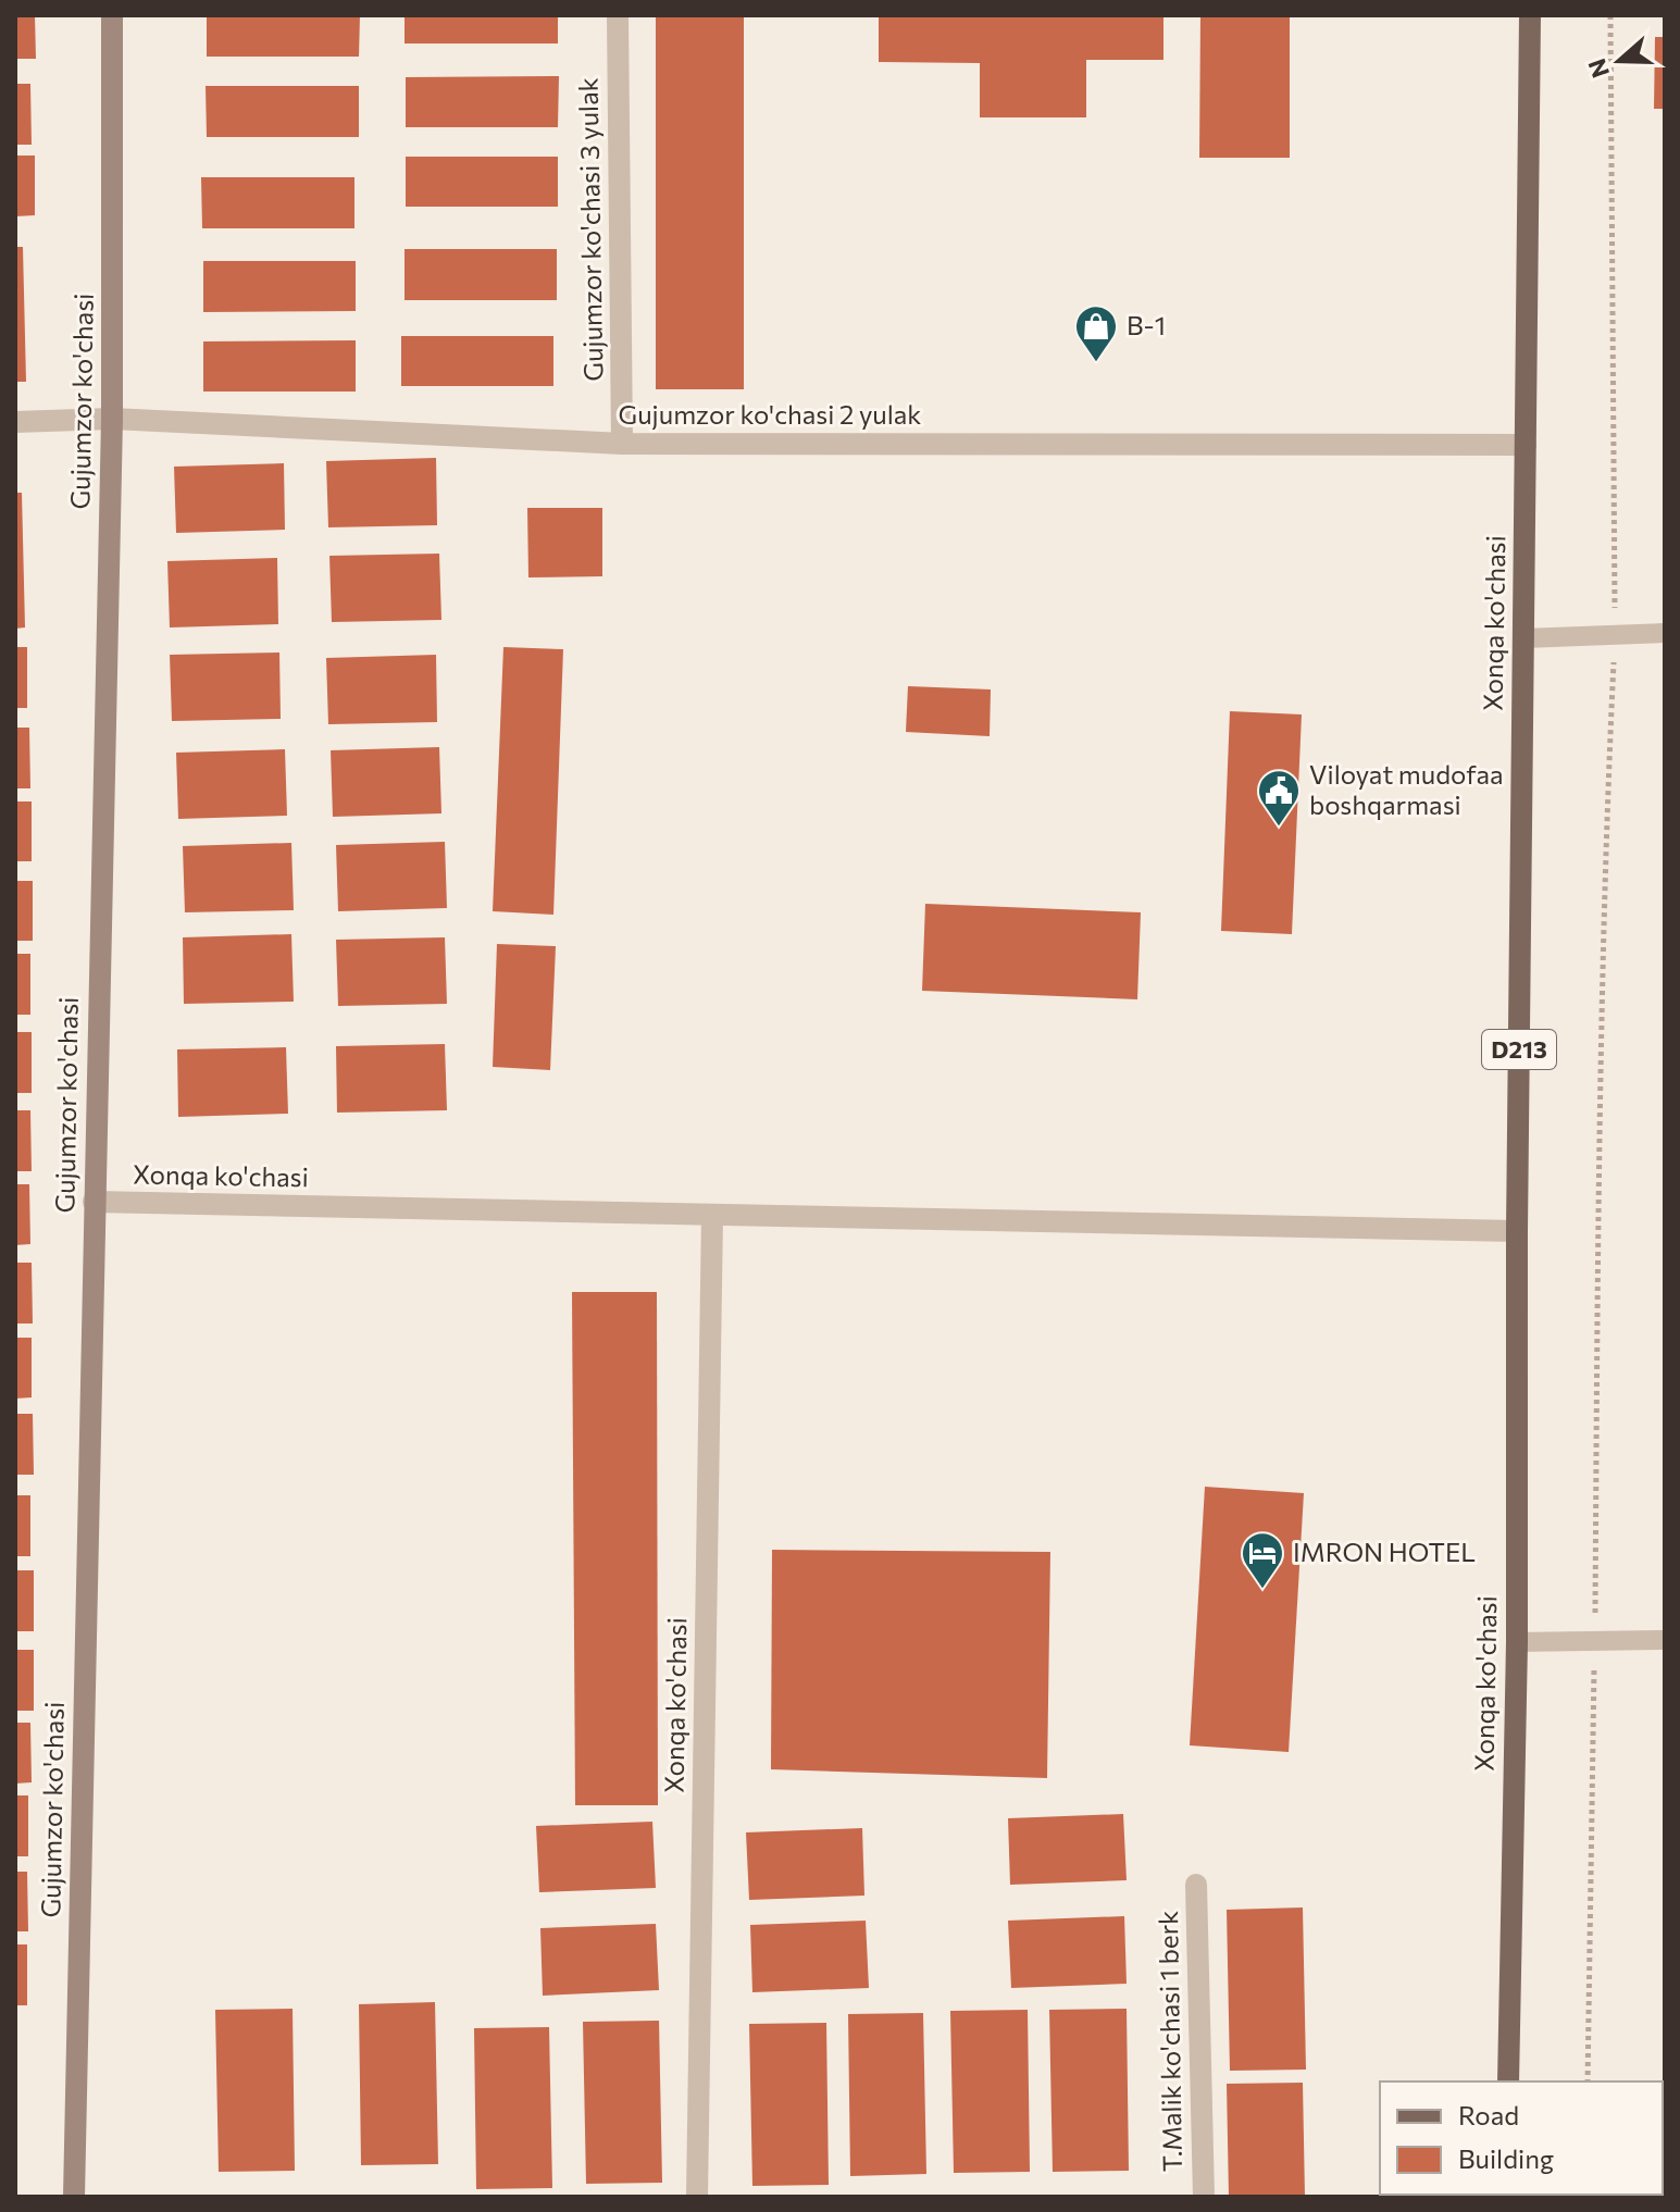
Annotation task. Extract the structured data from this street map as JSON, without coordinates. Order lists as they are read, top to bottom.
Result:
{
  "streets": {
    "main road": ["Xonqa ko'chasi", "D213"],
    "street": [
      "Gujumzor ko'chasi 3 yulak",
      "Gujumzor ko'chasi",
      "Gujumzor ko'chasi 2 yulak",
      "T.Malik ko'chasi 1 berk"
    ]
  },
  "crossings": [
    ["Gujumzor ko'chasi 3 yulak", "Gujumzor ko'chasi 2 yulak"],
    ["Gujumzor ko'chasi", "Gujumzor ko'chasi 2 yulak"],
    ["Gujumzor ko'chasi", "Xonqa ko'chasi"],
    ["Gujumzor ko'chasi 2 yulak", "Xonqa ko'chasi"]
  ],
  "places": {
    "shop": ["В-1"],
    "public building": ["Viloyat mudofaa boshqarmasi"],
    "hotel": ["IMRON HOTEL"]
  },
  "legend": ["Road", "Building"],
  "north": "left"
}
